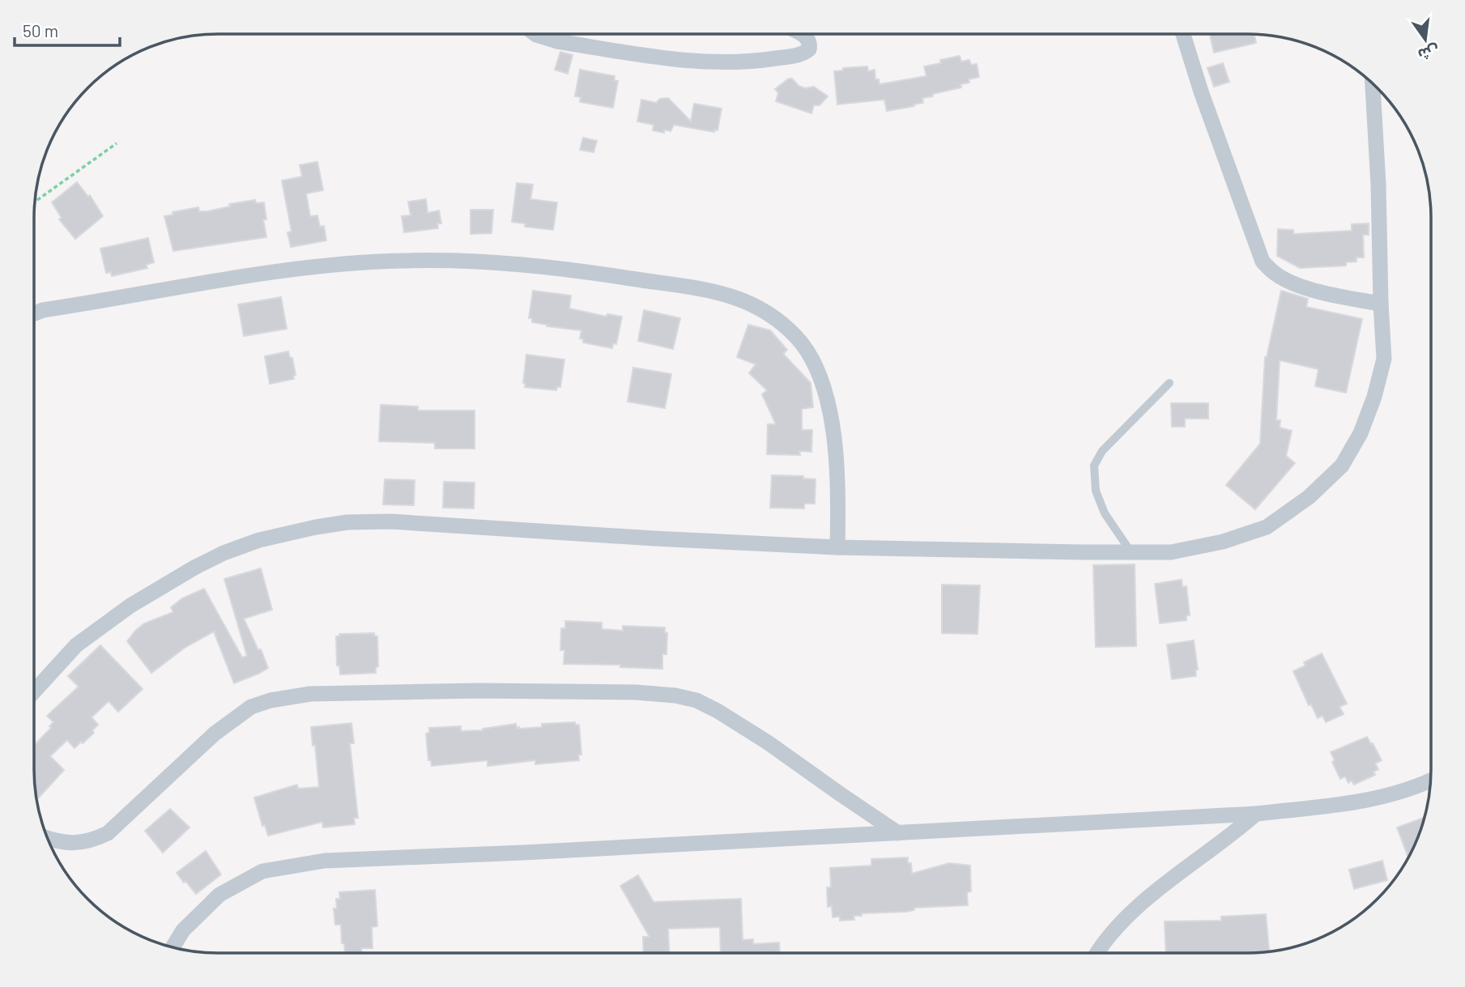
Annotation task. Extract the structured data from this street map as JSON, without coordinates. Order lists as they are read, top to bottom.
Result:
{
  "scale_bar": "50 m",
  "north": "bottom"
}
